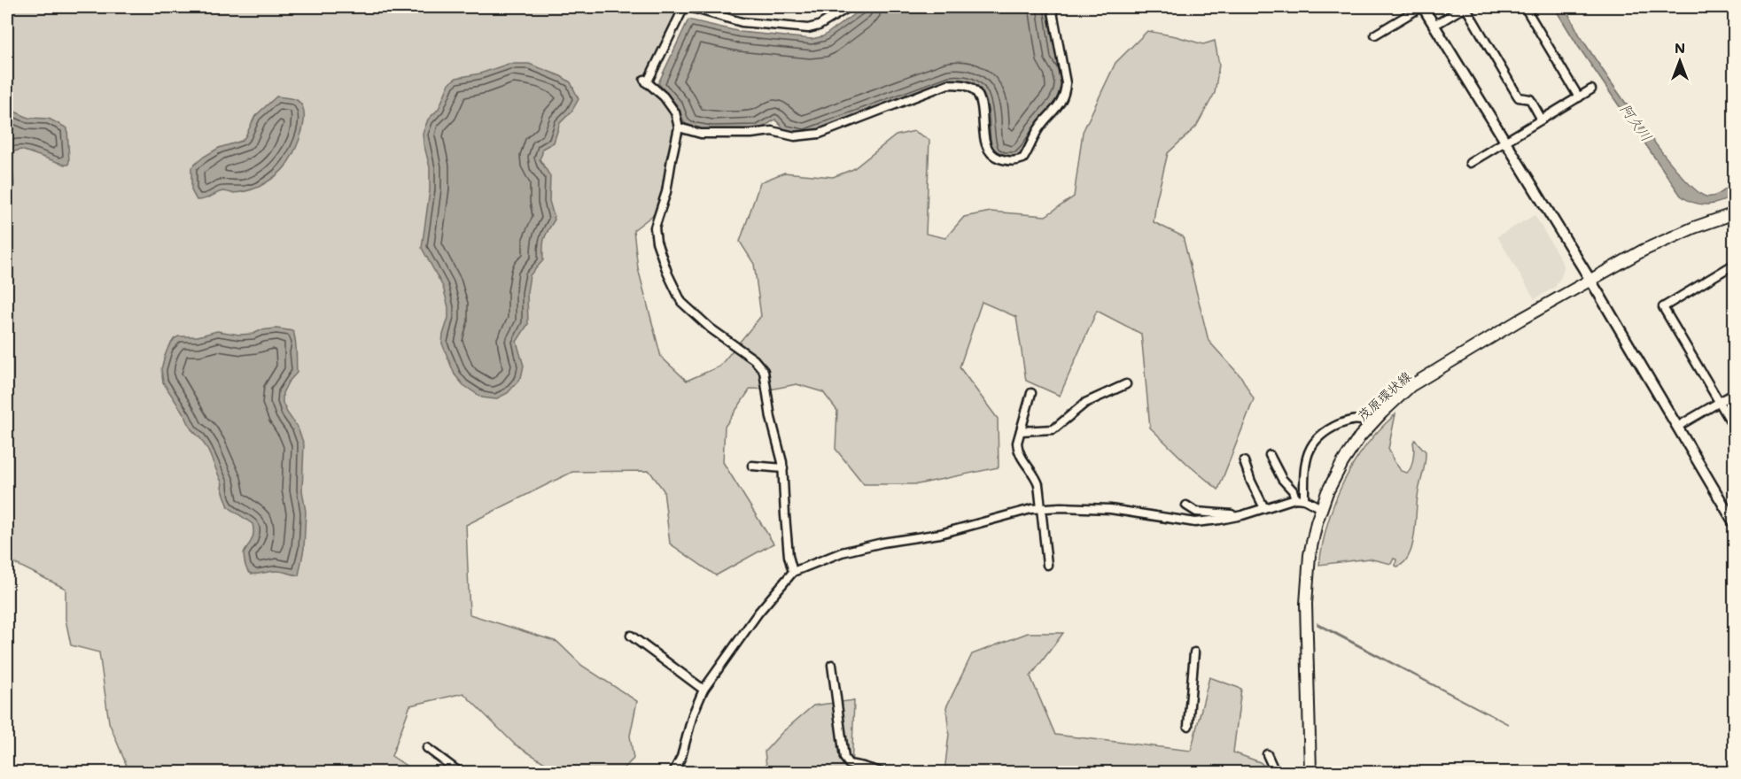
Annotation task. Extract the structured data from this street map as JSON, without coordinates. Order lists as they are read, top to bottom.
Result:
{
  "streets": {
    "main road": ["茂原環状線"]
  },
  "water": ["阿久川"],
  "north": "top"
}
